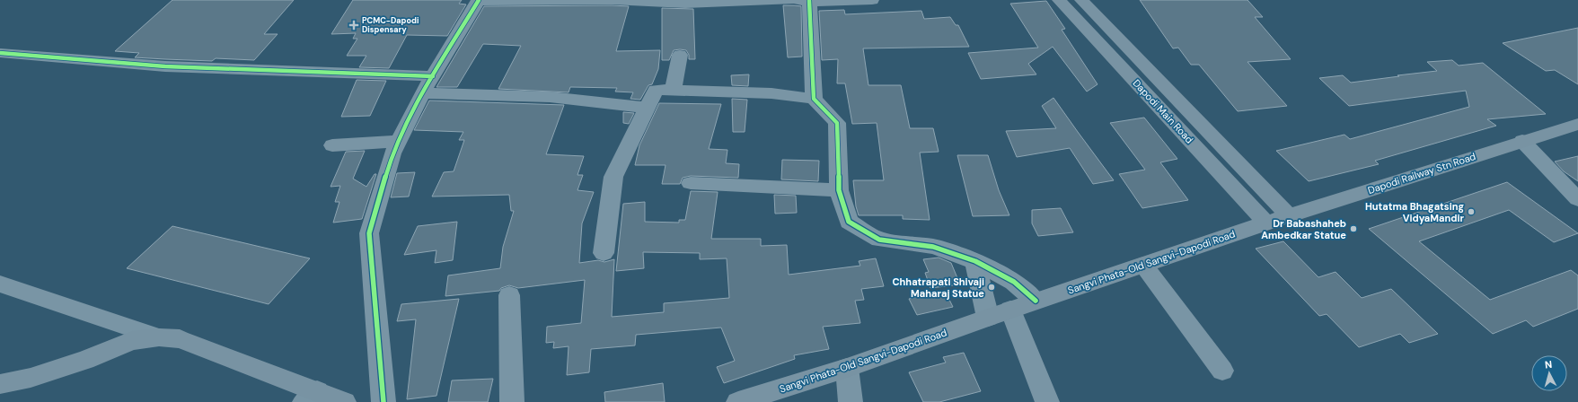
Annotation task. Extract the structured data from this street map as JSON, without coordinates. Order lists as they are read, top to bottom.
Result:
{
  "streets": {
    "main road": ["Dapodi Main Road", "Dapodi Railway Stn Road", "Sangvi Phata-Old Sangvi-Dapodi Road"]
  },
  "crossings": [
    ["Dapodi Main Road", "Dapodi Railway Stn Road"],
    ["Dapodi Main Road", "Sangvi Phata-Old Sangvi-Dapodi Road"],
    ["Dapodi Railway Stn Road", "Sangvi Phata-Old Sangvi-Dapodi Road"]
  ],
  "places": {
    "health": ["PCMC-Dapodi Dispensary"],
    "other": ["Hutatma Bhagatsing VidyaMandir", "Dr Babashaheb Ambedkar Statue", "Chhatrapati Shivaji Maharaj Statue"]
  },
  "north": "top"
}
